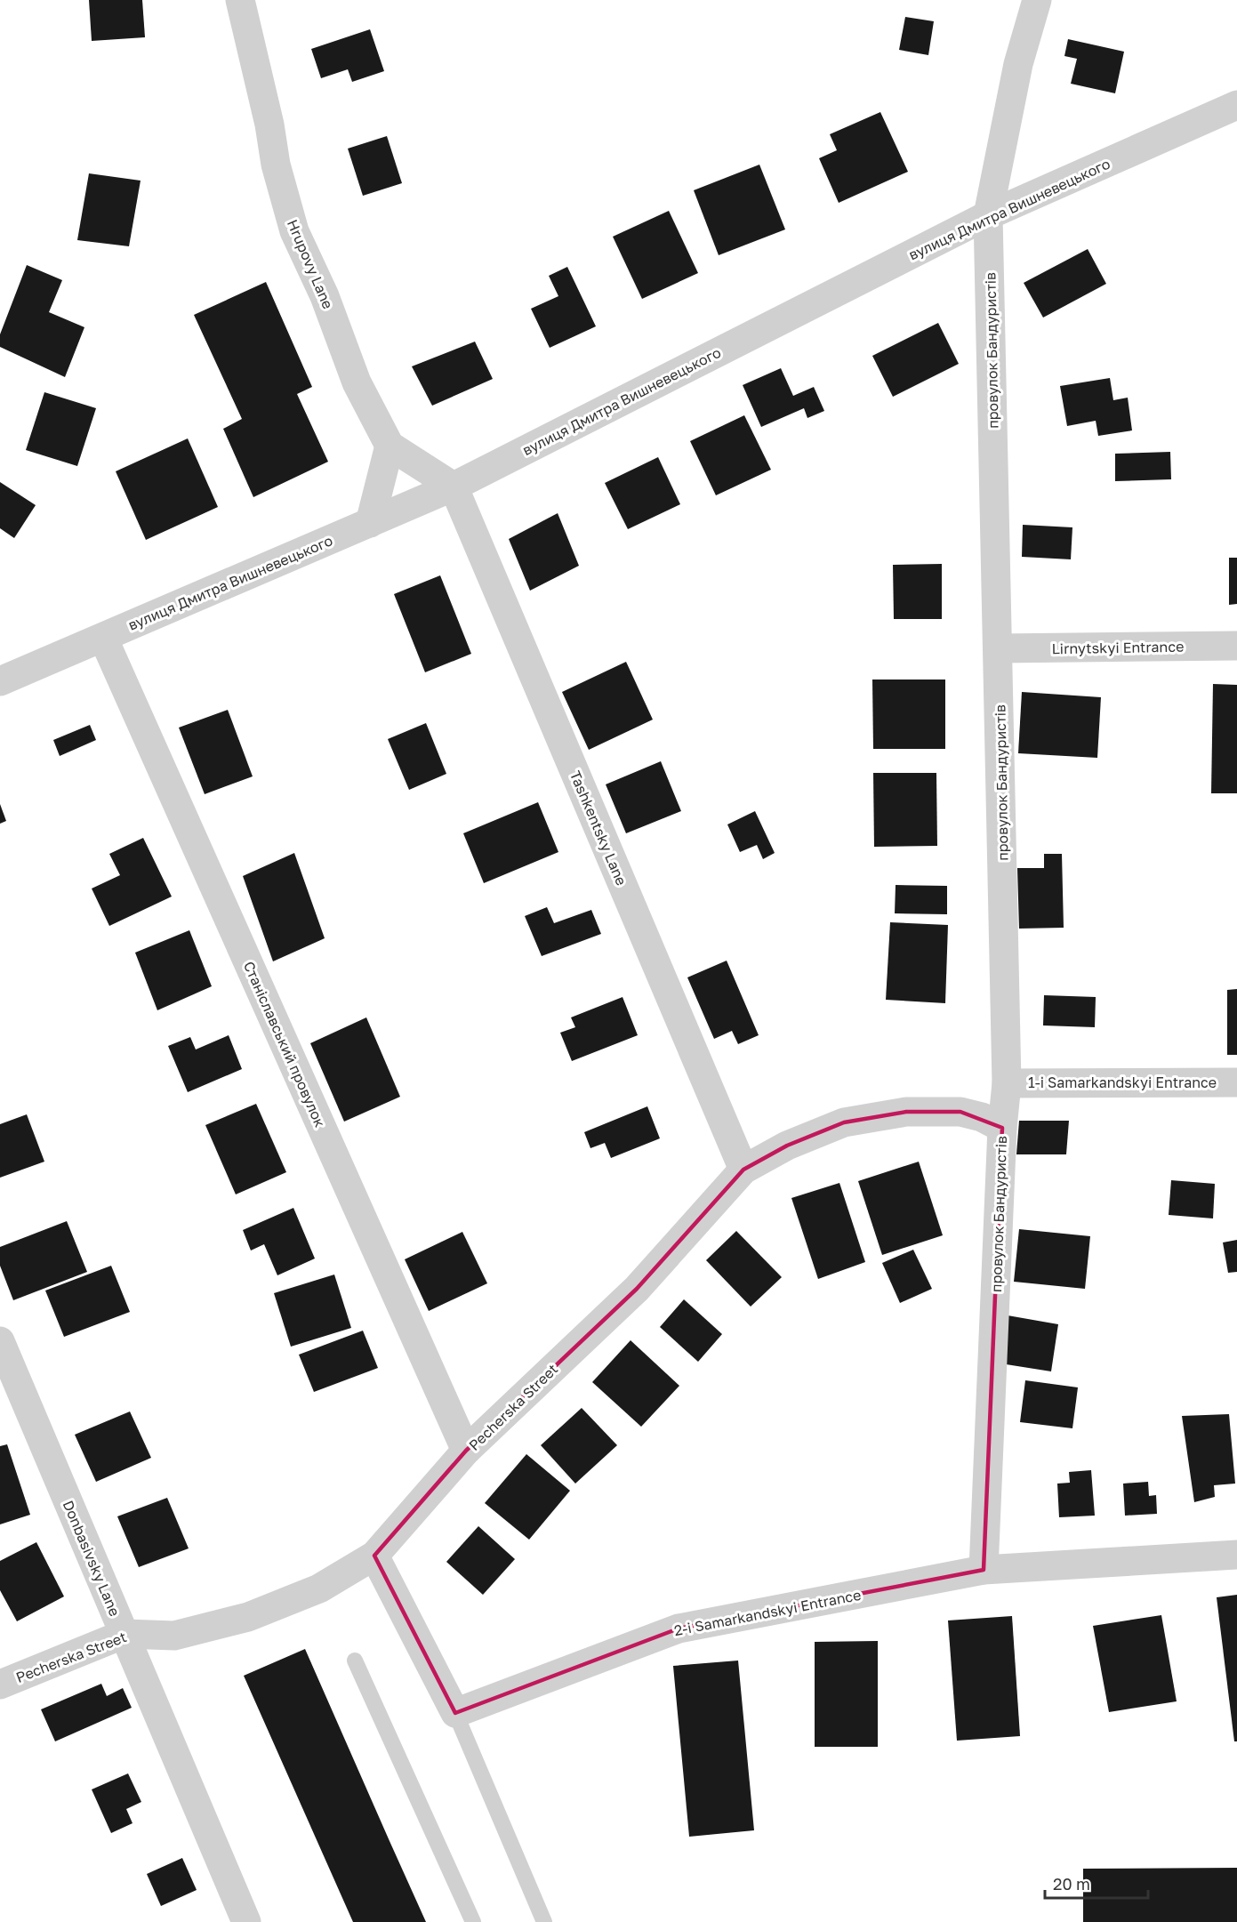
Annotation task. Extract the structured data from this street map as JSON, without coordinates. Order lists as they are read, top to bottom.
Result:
{
  "streets": {
    "street": [
      "вулиця Дмитра Вишневецького",
      "Hrupovy Lane",
      "провулок Бандуристів",
      "Lirnytskyi Entrance",
      "Tashkentsky Lane",
      "Станіславський провулок",
      "1-i Samarkandskyi Entrance",
      "Pecherska Street",
      "Donbasivsky Lane",
      "2-i Samarkandskyi Entrance"
    ]
  },
  "crossings": [
    ["вулиця Дмитра Вишневецького", "Hrupovy Lane"],
    ["вулиця Дмитра Вишневецького", "провулок Бандуристів"],
    ["вулиця Дмитра Вишневецького", "Tashkentsky Lane"],
    ["вулиця Дмитра Вишневецького", "Станіславський провулок"],
    ["Hrupovy Lane", "Tashkentsky Lane"],
    ["провулок Бандуристів", "Lirnytskyi Entrance"],
    ["провулок Бандуристів", "1-i Samarkandskyi Entrance"],
    ["провулок Бандуристів", "Pecherska Street"],
    ["провулок Бандуристів", "2-i Samarkandskyi Entrance"],
    ["Tashkentsky Lane", "Pecherska Street"],
    ["Станіславський провулок", "Pecherska Street"],
    ["Pecherska Street", "Donbasivsky Lane"]
  ],
  "scale_bar": "20 m"
}
